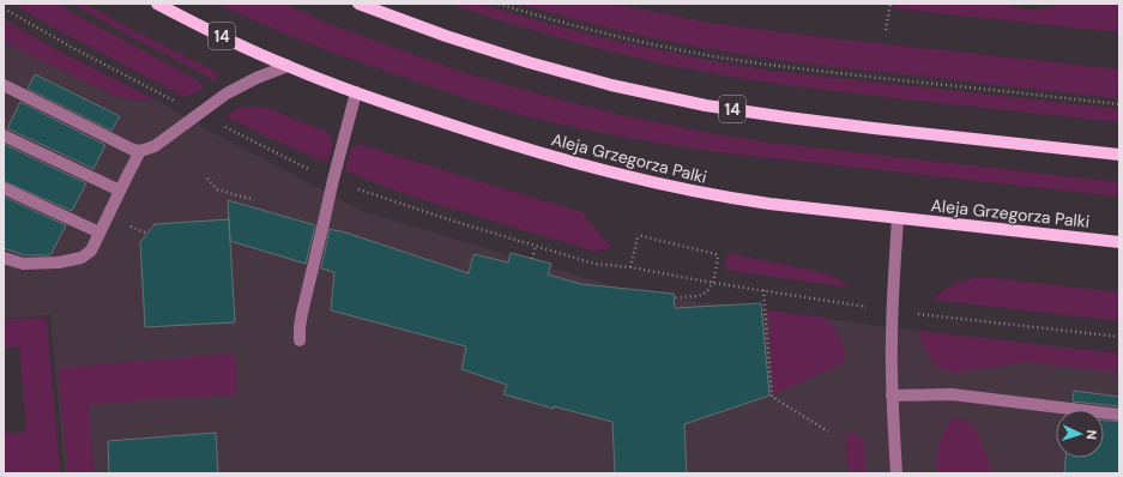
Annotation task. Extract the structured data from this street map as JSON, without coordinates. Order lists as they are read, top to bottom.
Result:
{
  "streets": {
    "main road": ["14", "Aleja Grzegorza Palki"]
  },
  "north": "right"
}
